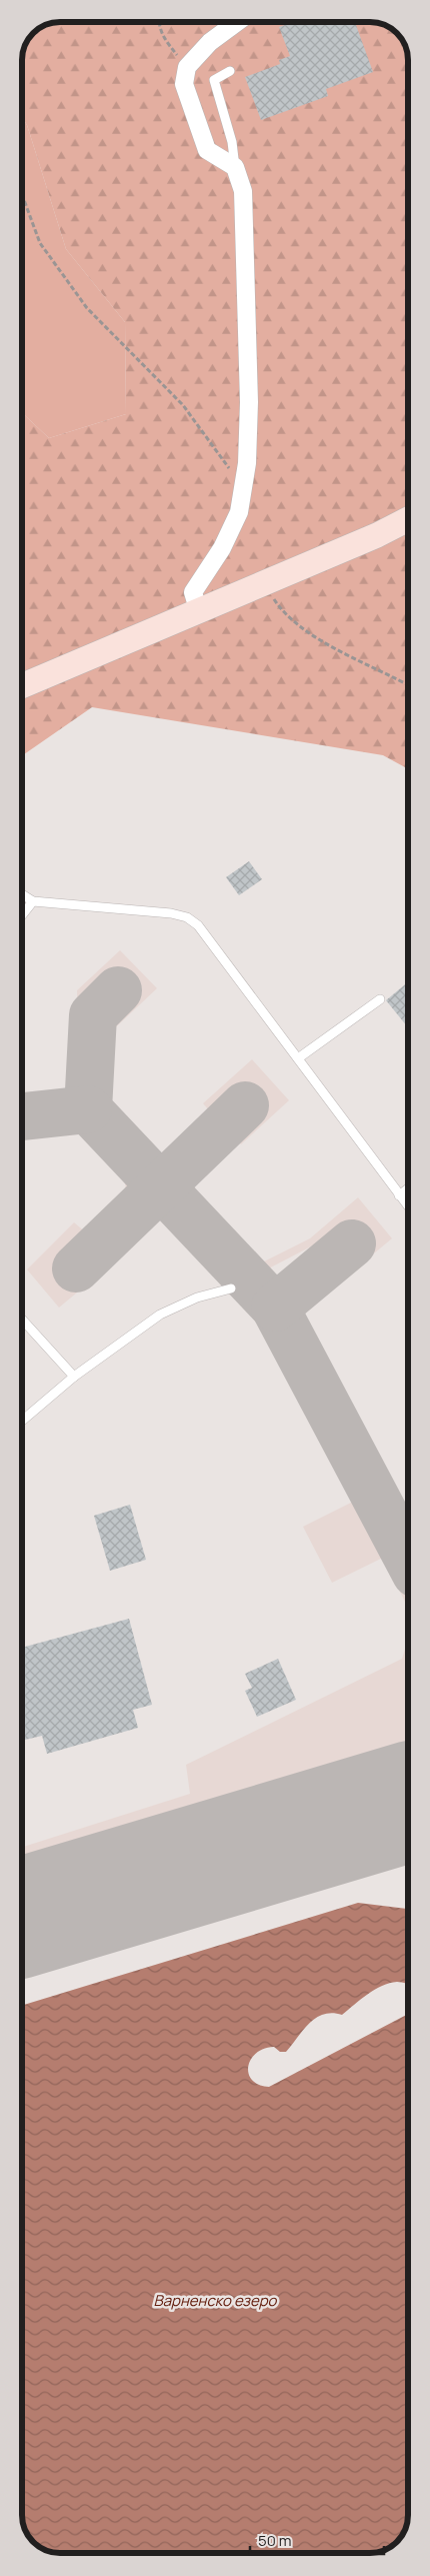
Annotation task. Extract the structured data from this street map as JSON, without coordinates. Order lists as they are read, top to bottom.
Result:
{
  "water": ["Варненско езеро"],
  "scale_bar": "50 m"
}
